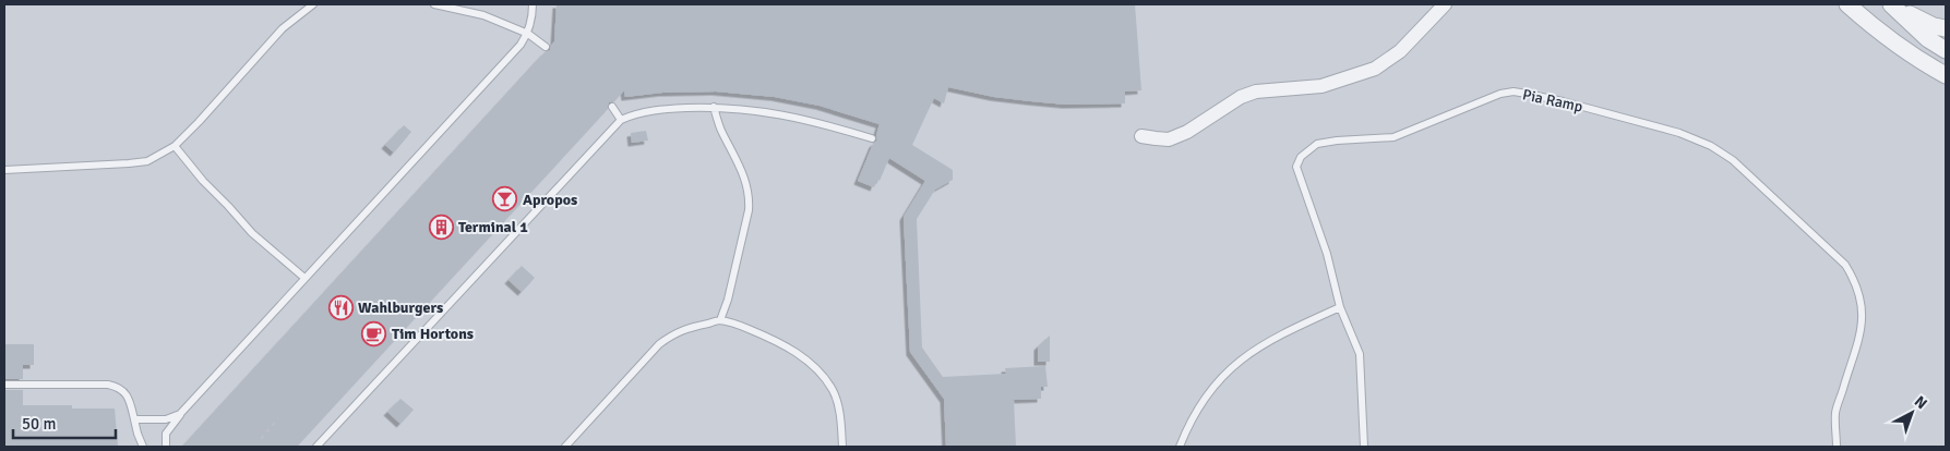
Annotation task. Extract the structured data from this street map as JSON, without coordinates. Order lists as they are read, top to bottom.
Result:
{
  "streets": {
    "lane": ["Pia Ramp"]
  },
  "places": {
    "bar": ["Apropos"],
    "building": ["Terminal 1"],
    "restaurant": ["Wahlburgers"],
    "cafe": ["Tim Hortons"]
  },
  "scale_bar": "50 m",
  "north": "top right"
}
